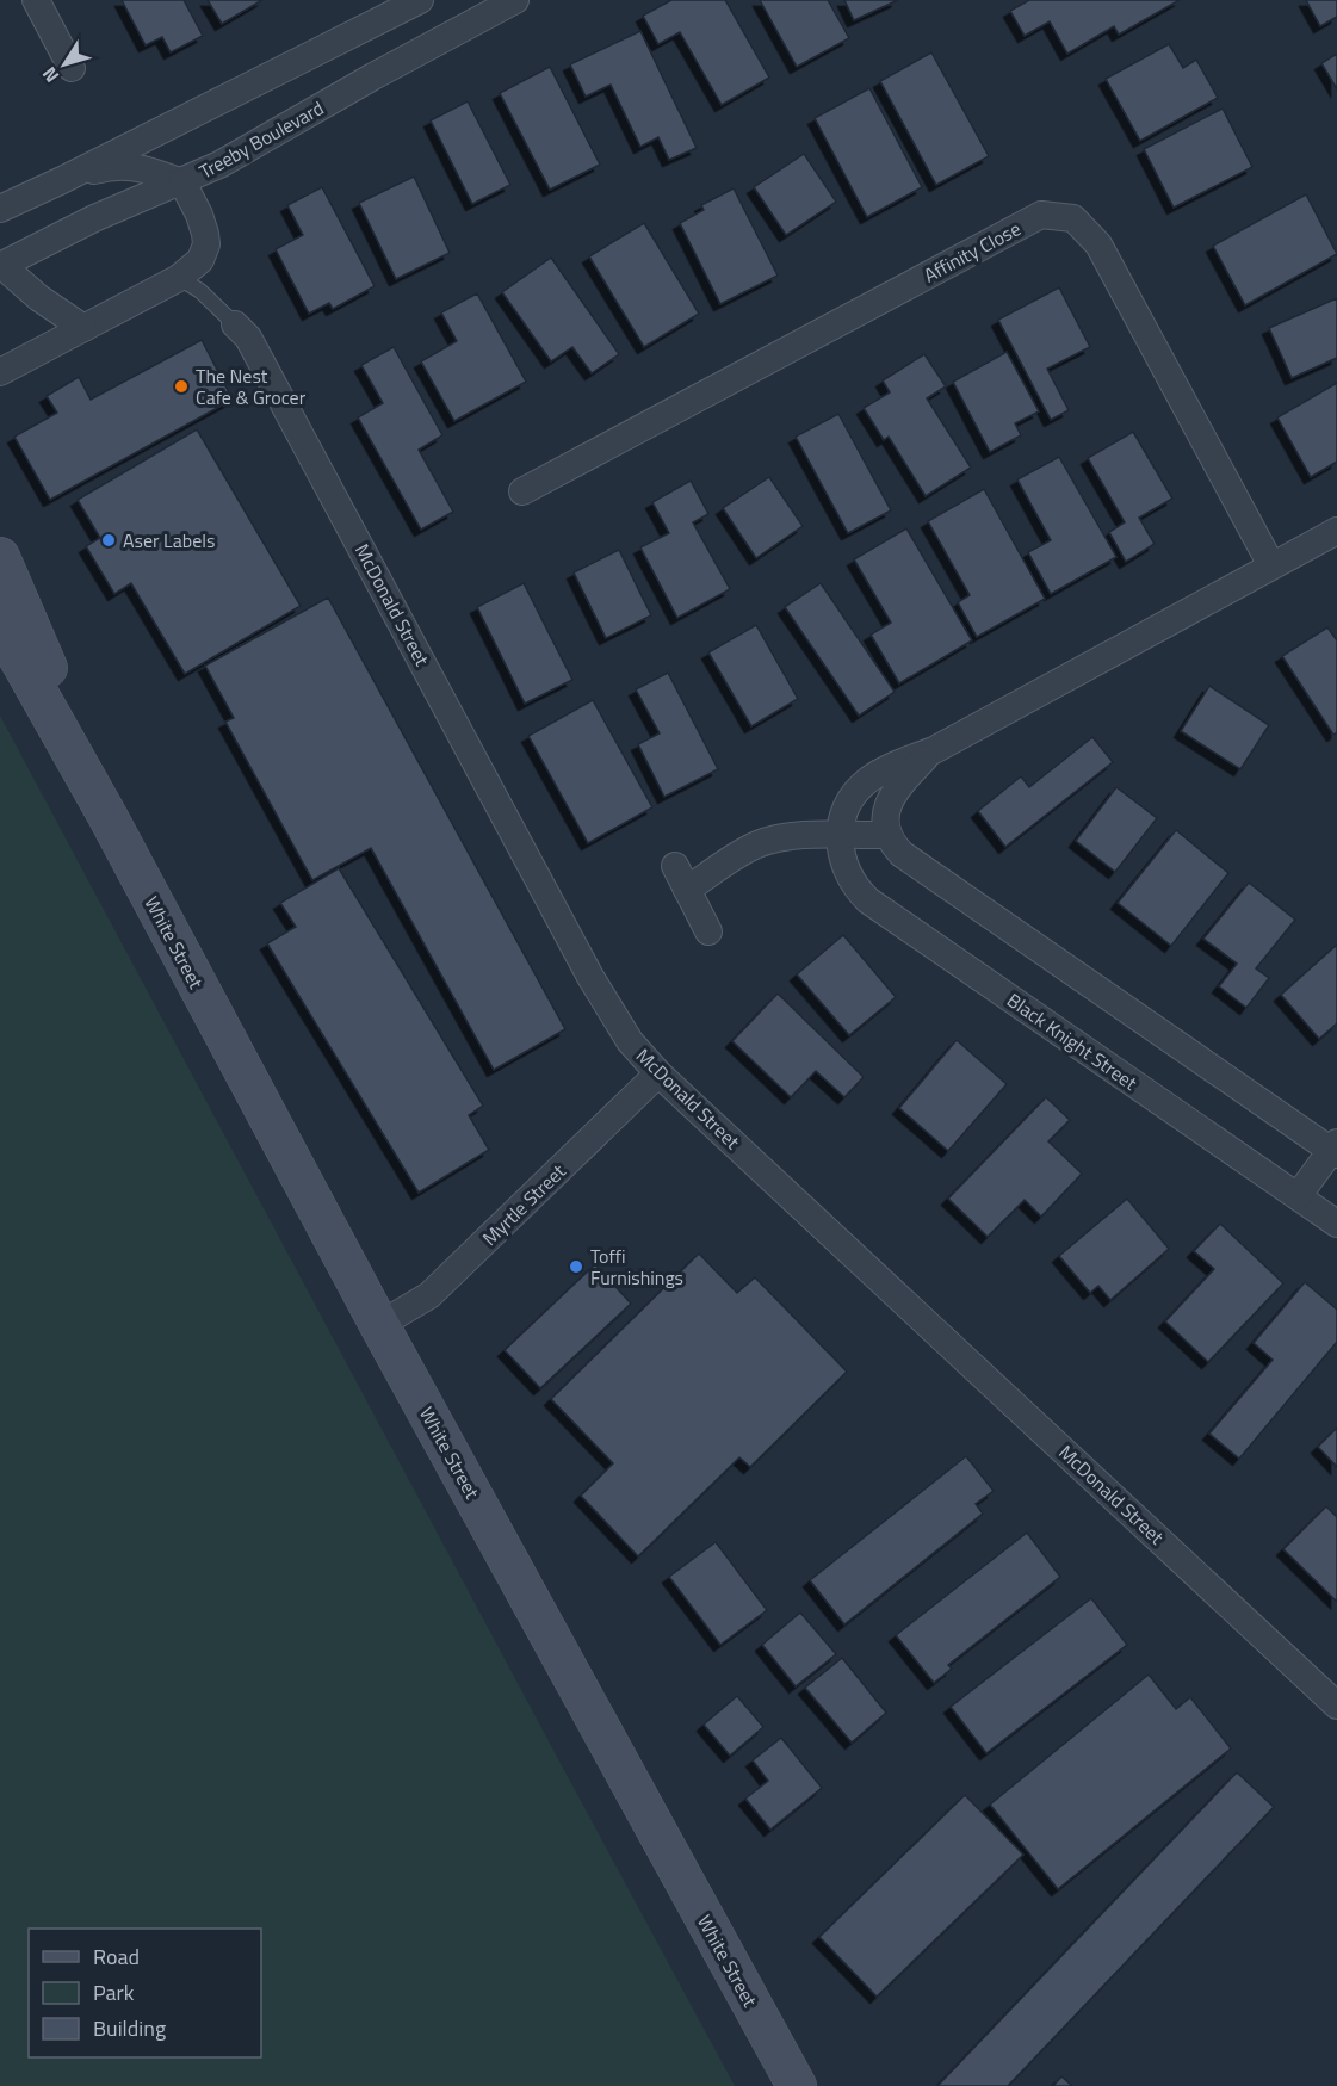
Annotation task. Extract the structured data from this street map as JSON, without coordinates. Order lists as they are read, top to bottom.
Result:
{
  "streets": {
    "main road": ["White Street"],
    "street": [
      "Treeby Boulevard",
      "Affinity Close",
      "McDonald Street",
      "Black Knight Street",
      "Myrtle Street"
    ]
  },
  "crossings": [
    ["Affinity Close", "Black Knight Street"],
    ["McDonald Street", "Myrtle Street"],
    ["White Street", "Myrtle Street"]
  ],
  "places": ["The Nest Cafe & Grocer", "Aser Labels", "Toffi Furnishings"],
  "legend": ["Road", "Park", "Building"],
  "north": "bottom left"
}
